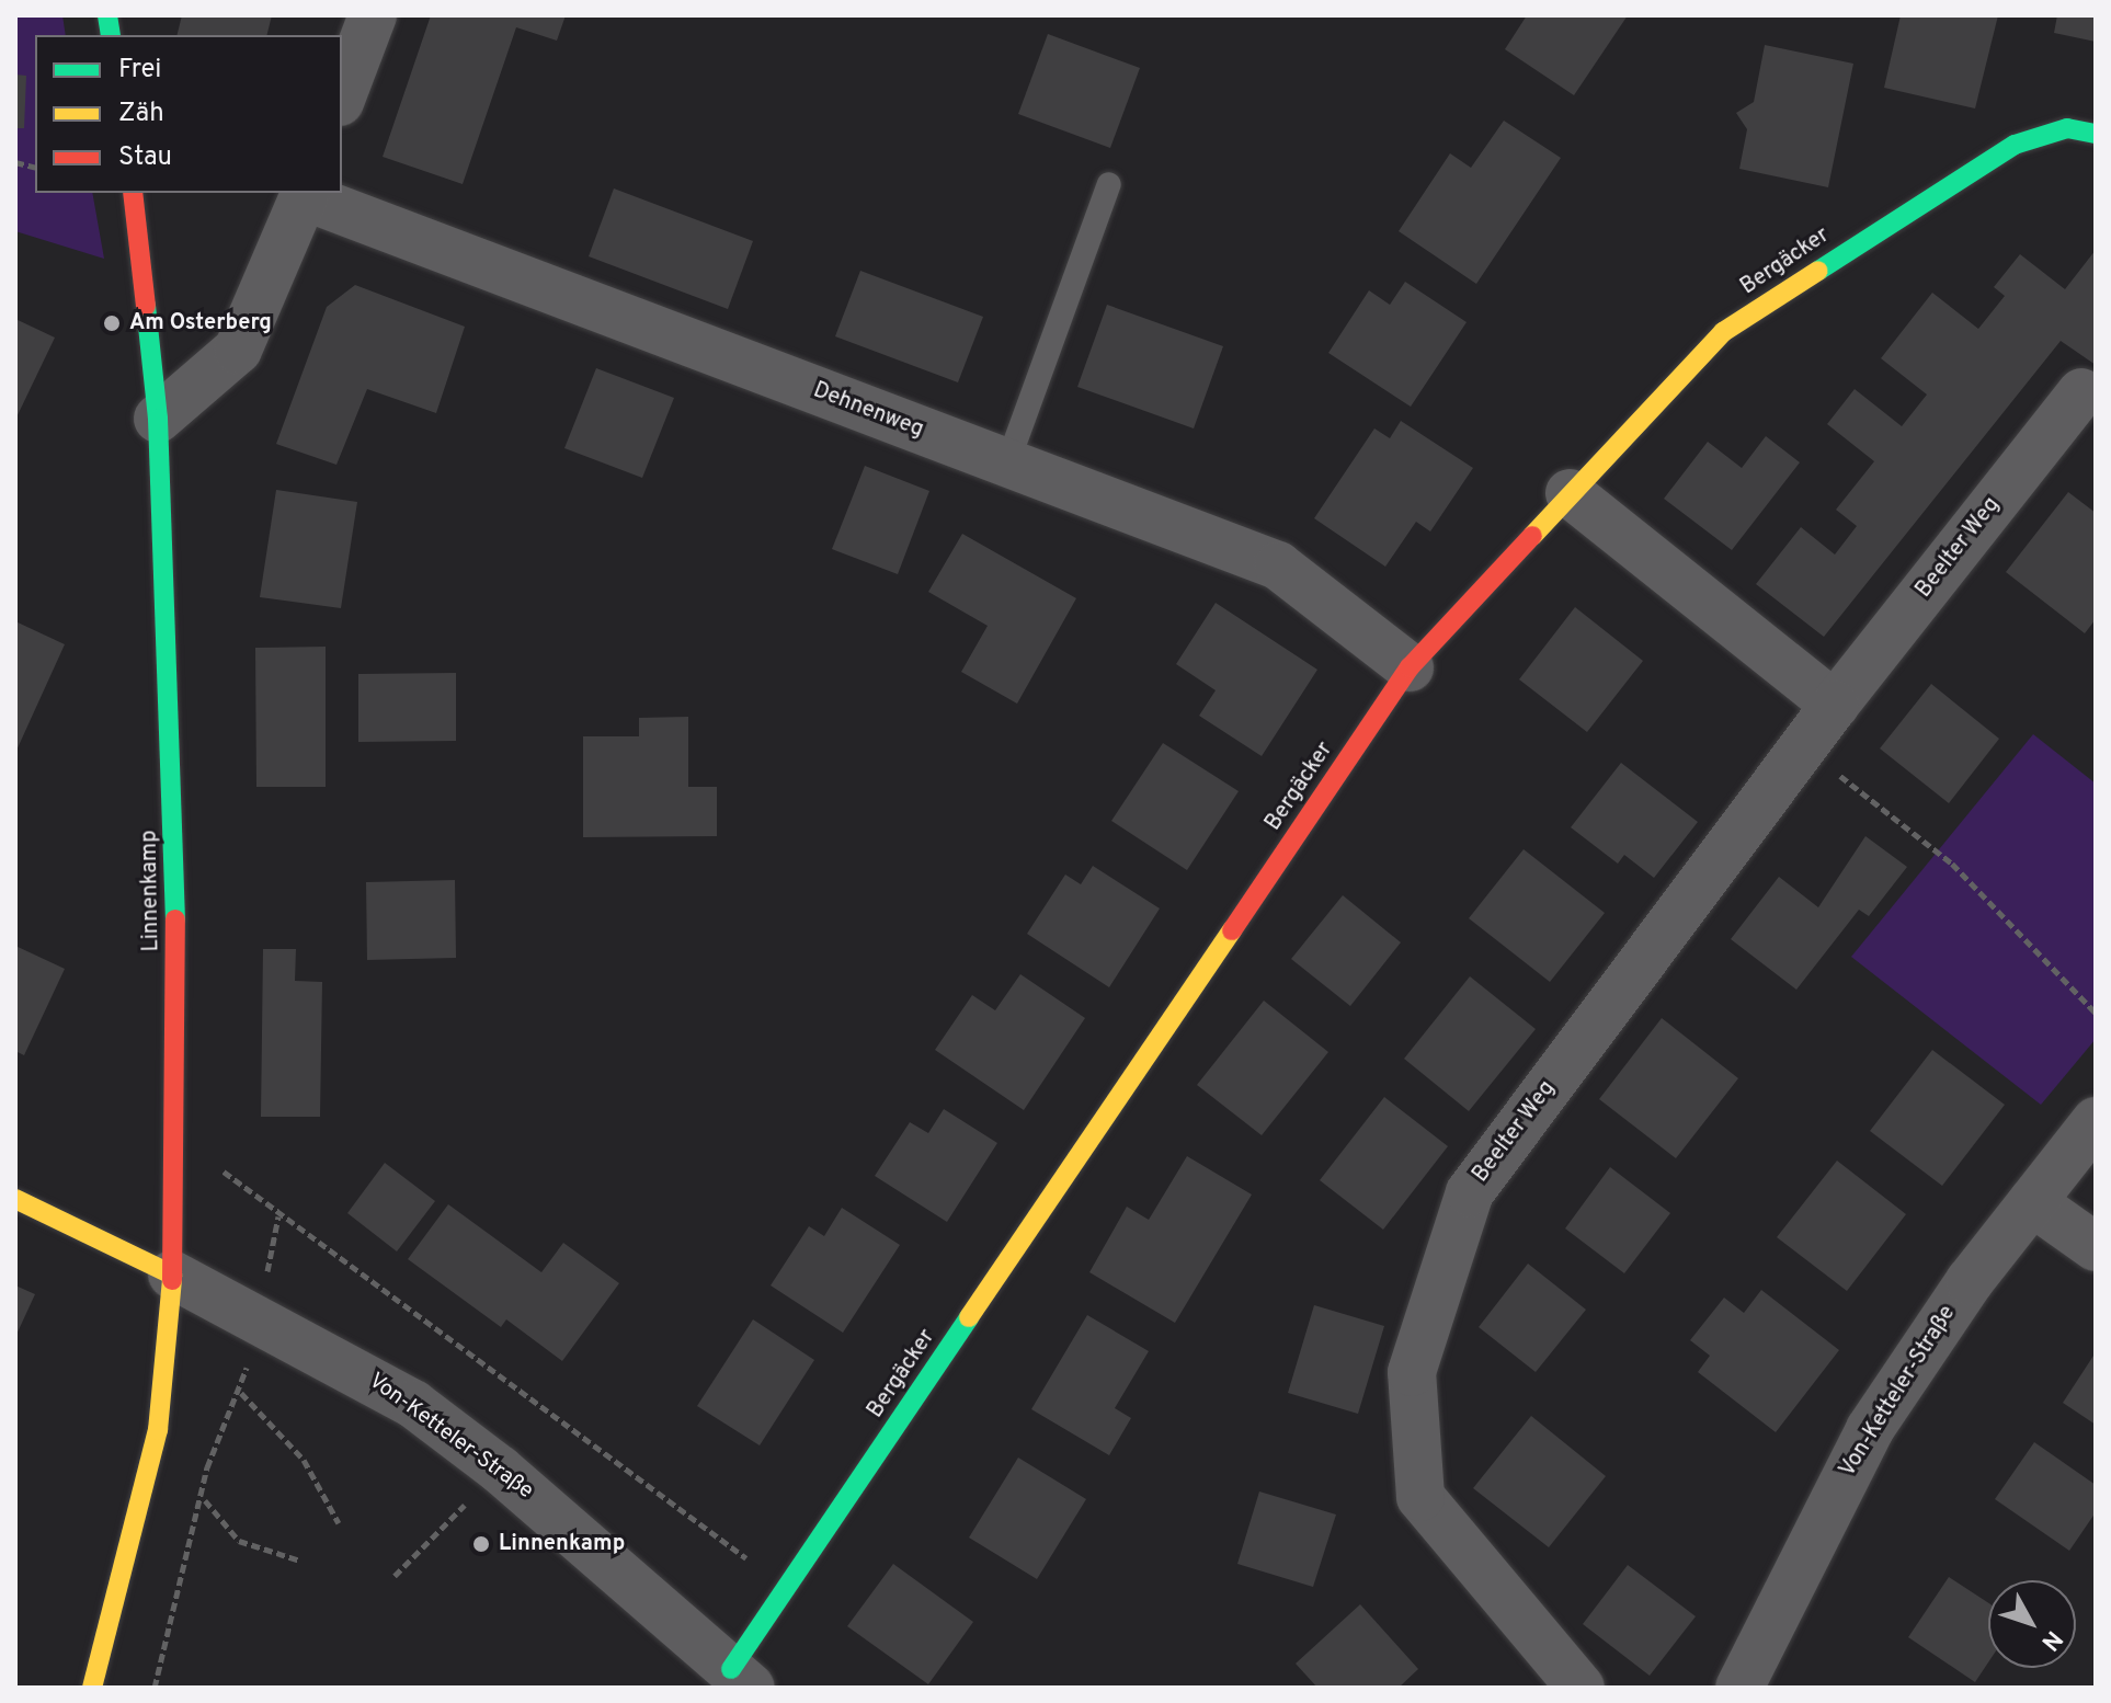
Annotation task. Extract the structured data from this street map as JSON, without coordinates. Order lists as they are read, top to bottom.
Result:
{
  "streets": {
    "street": [
      "Bergäcker",
      "Dehnenweg",
      "Beelter Weg",
      "Linnenkamp",
      "Von-Ketteler-Straße"
    ]
  },
  "crossings": [
    ["Bergäcker", "Dehnenweg"],
    ["Bergäcker", "Von-Ketteler-Straße"],
    ["Linnenkamp", "Von-Ketteler-Straße"]
  ],
  "places": ["Am Osterberg", "Linnenkamp"],
  "legend": ["Frei", "Zäh", "Stau"],
  "north": "bottom right"
}
